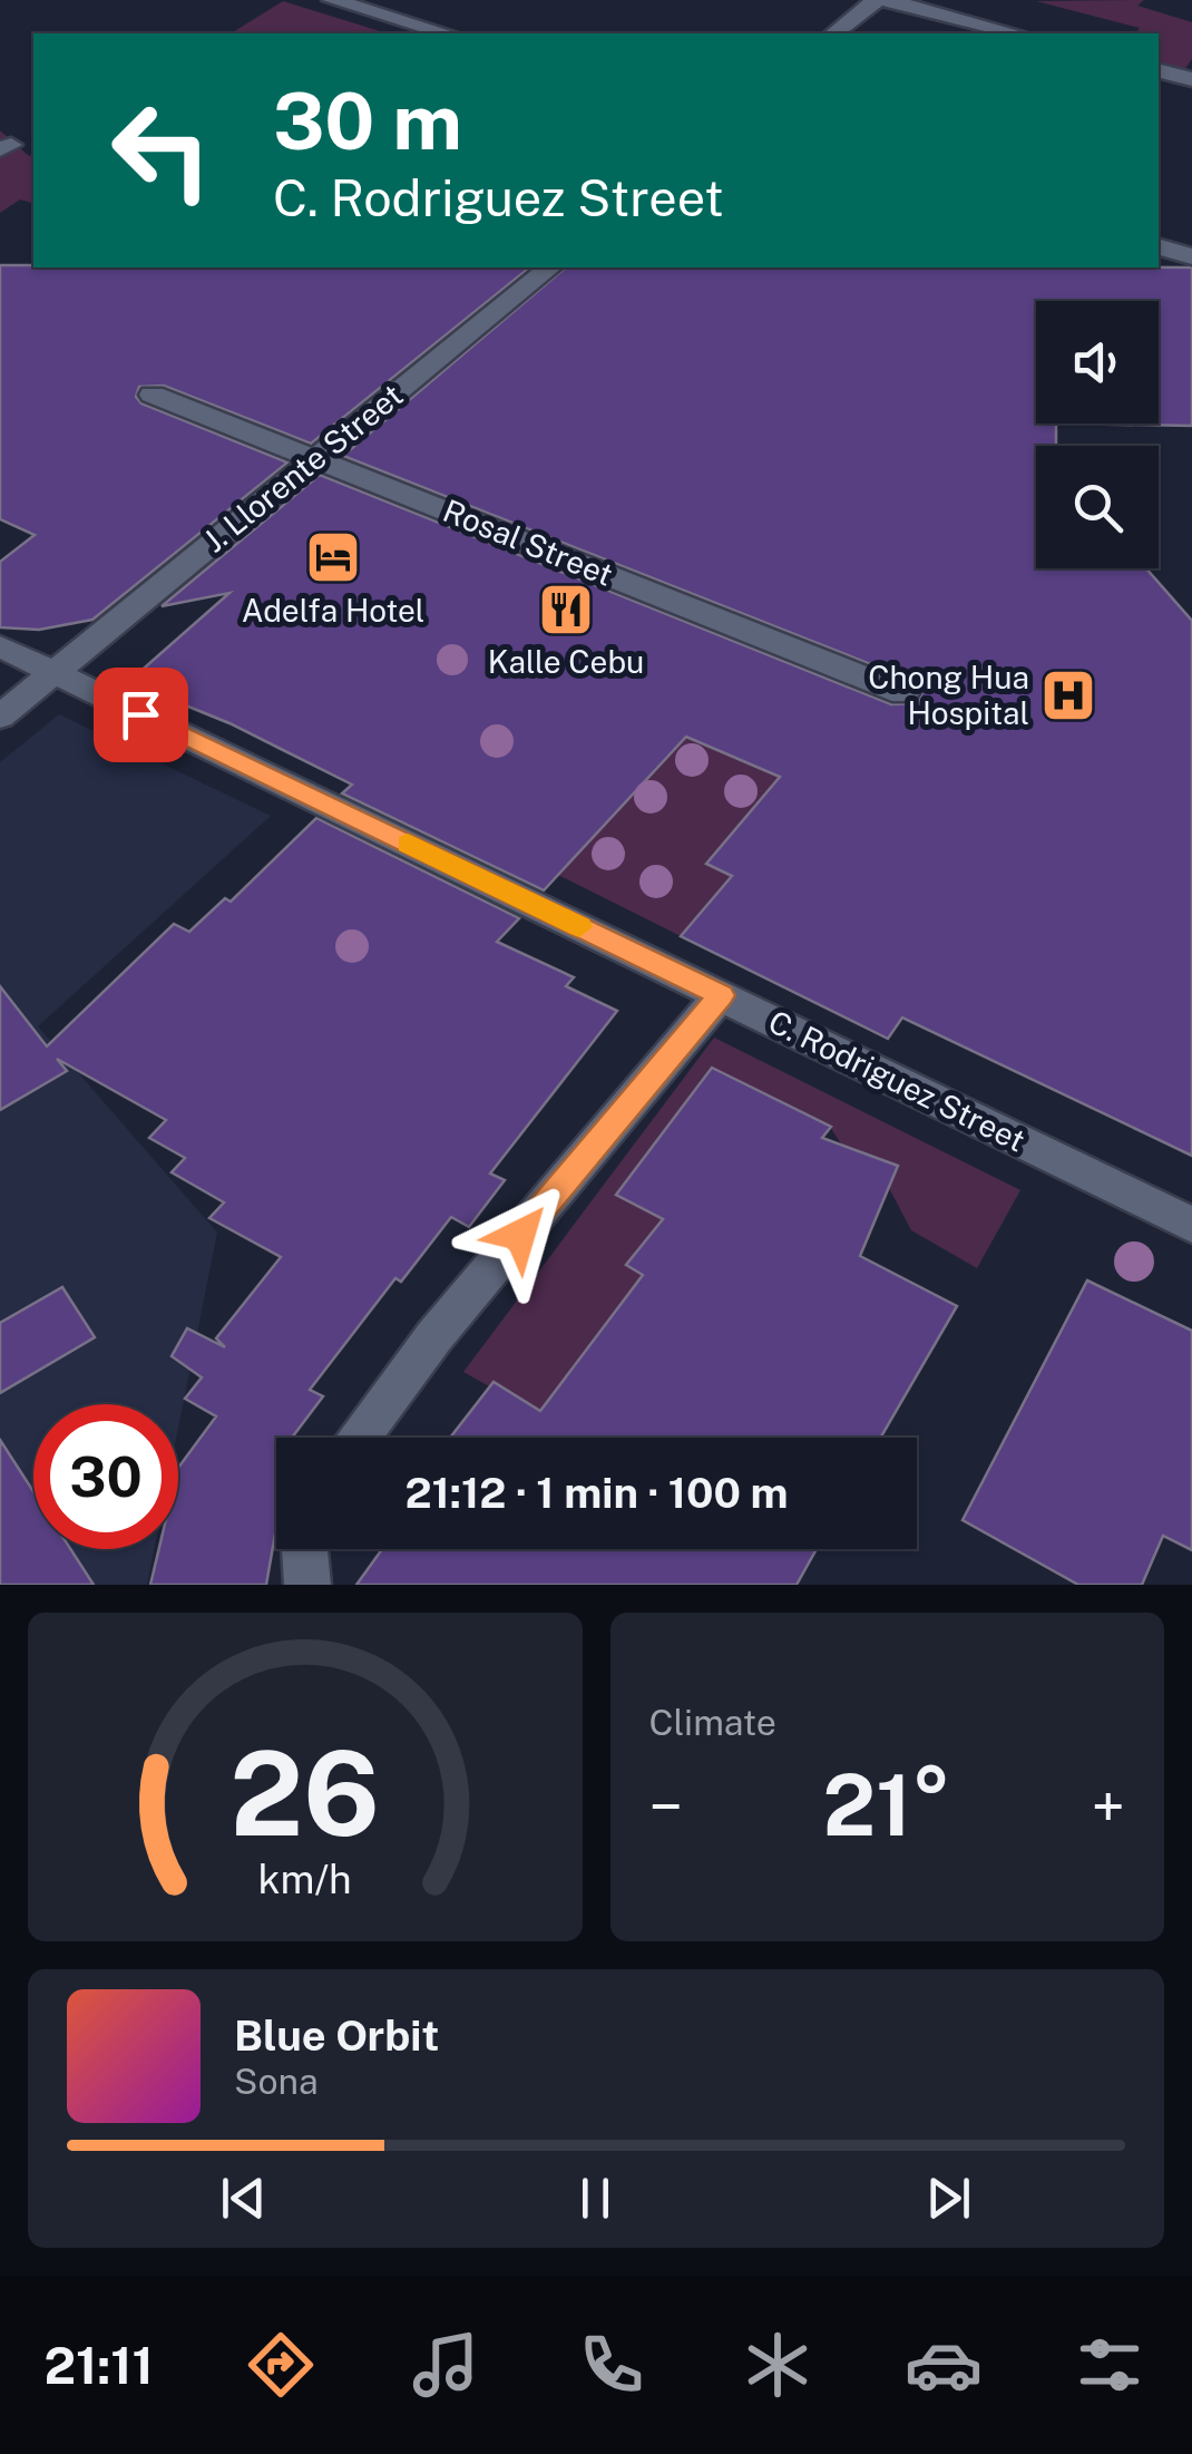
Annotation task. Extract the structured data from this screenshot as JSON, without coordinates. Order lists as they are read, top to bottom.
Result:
{
  "streets": {
    "street": ["J. Llorente Street", "Rosal Street", "C. Rodriguez Street"]
  },
  "crossings": [
    ["J. Llorente Street", "Rosal Street"],
    ["J. Llorente Street", "C. Rodriguez Street"]
  ],
  "places": {
    "hotel": ["Adelfa Hotel"],
    "restaurant": ["Kalle Cebu"],
    "hospital": ["Chong Hua Hospital"]
  },
  "page": {
    "turn": ["30 m", "C. Rodriguez Street"],
    "limit": "30",
    "trip": "21:12 · 1 min · 100 m",
    "tile": "Climate",
    "heat": ["−", "21°", "+"],
    "song": ["Blue Orbit", "Sona"],
    "tabs": "21:11",
    "gauge": ["26", "km/h"]
  }
}
